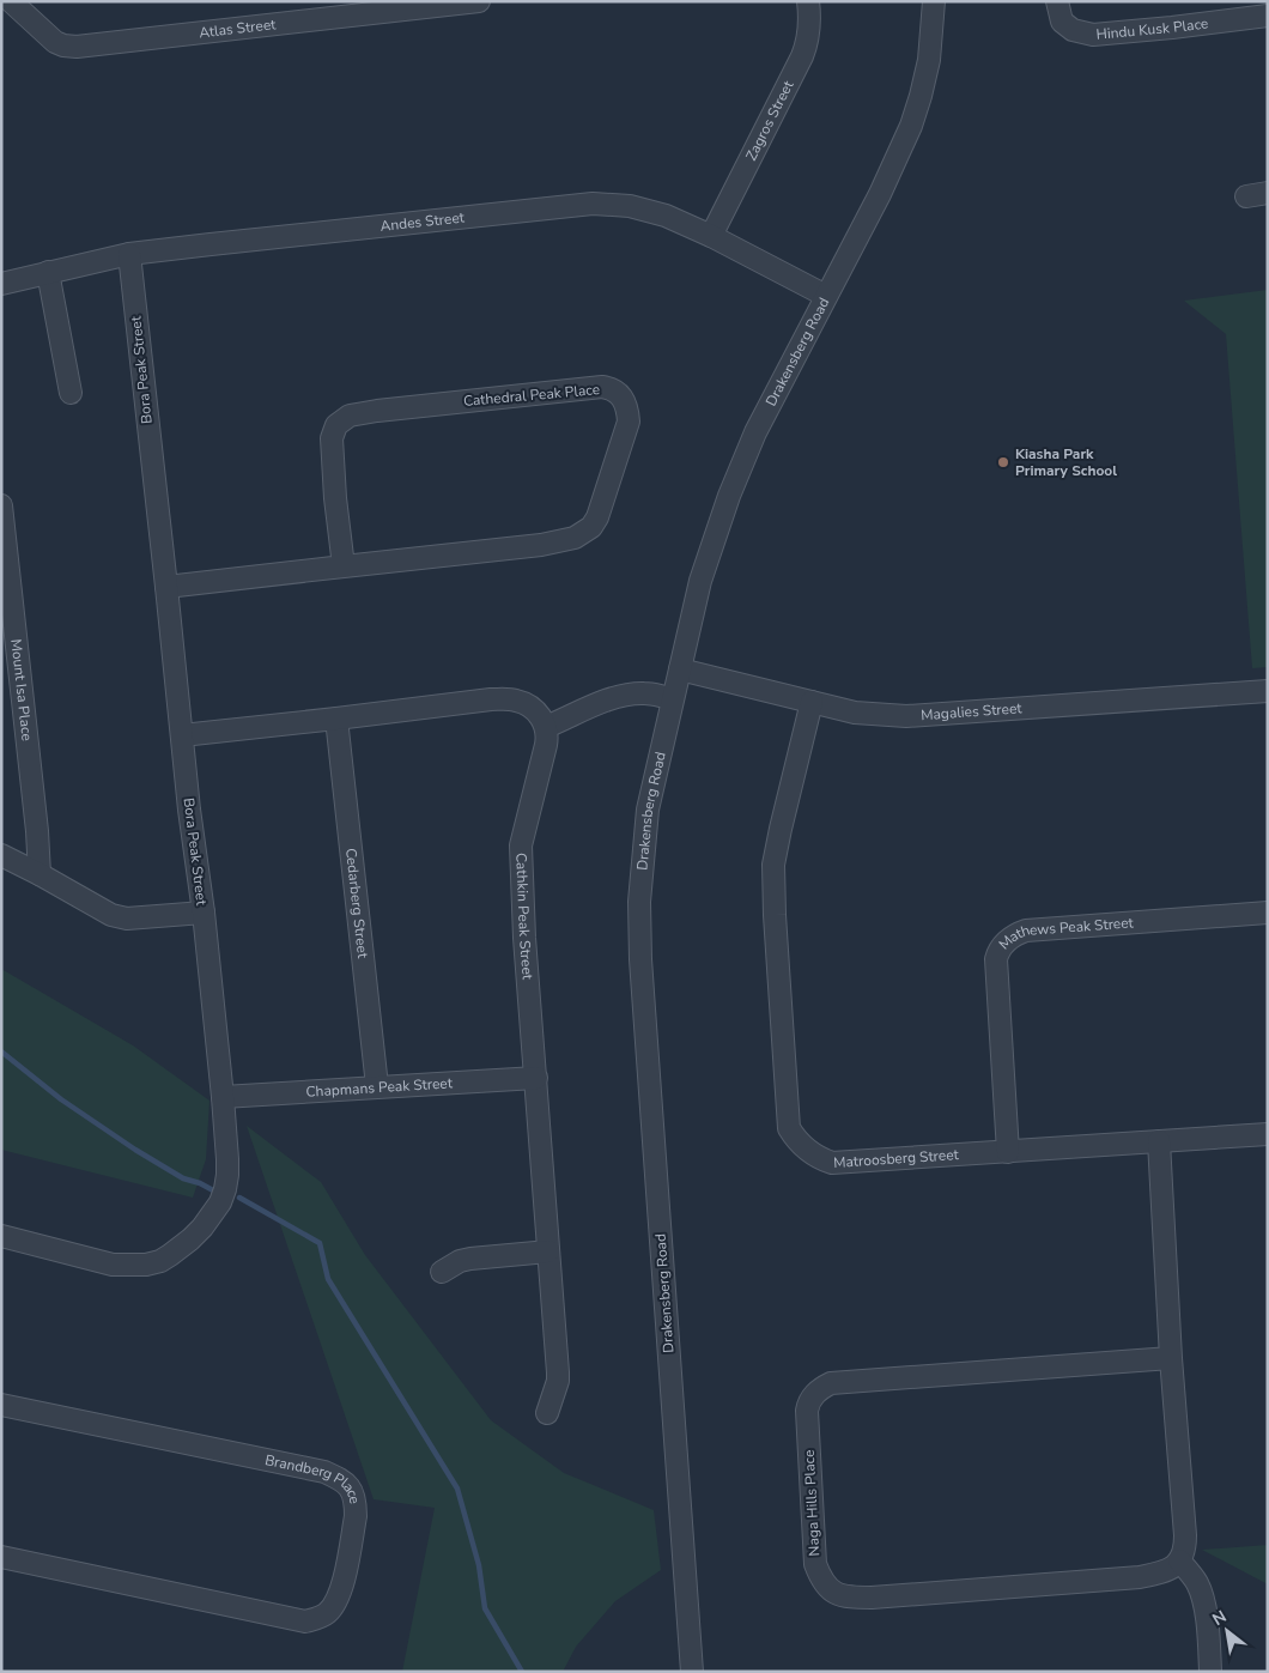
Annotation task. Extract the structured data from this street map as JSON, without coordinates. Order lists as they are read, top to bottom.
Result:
{
  "streets": {
    "street": [
      "Hindu Kusk Place",
      "Atlas Street",
      "Zagros Street",
      "Andes Street",
      "Drakensberg Road",
      "Bora Peak Street",
      "Cathedral Peak Place",
      "Mount Isa Place",
      "Magalies Street",
      "Cedarberg Street",
      "Cathkin Peak Street",
      "Mathews Peak Street",
      "Chapmans Peak Street",
      "Matroosberg Street",
      "Brandberg Place",
      "Naga Hills Place"
    ]
  },
  "crossings": [
    ["Zagros Street", "Andes Street"],
    ["Andes Street", "Drakensberg Road"],
    ["Andes Street", "Bora Peak Street"],
    ["Drakensberg Road", "Magalies Street"],
    ["Bora Peak Street", "Cathedral Peak Place"],
    ["Bora Peak Street", "Chapmans Peak Street"],
    ["Magalies Street", "Matroosberg Street"],
    ["Cedarberg Street", "Chapmans Peak Street"],
    ["Cathkin Peak Street", "Chapmans Peak Street"],
    ["Mathews Peak Street", "Matroosberg Street"]
  ],
  "places": ["Kiasha Park Primary School"],
  "north": "top left"
}
